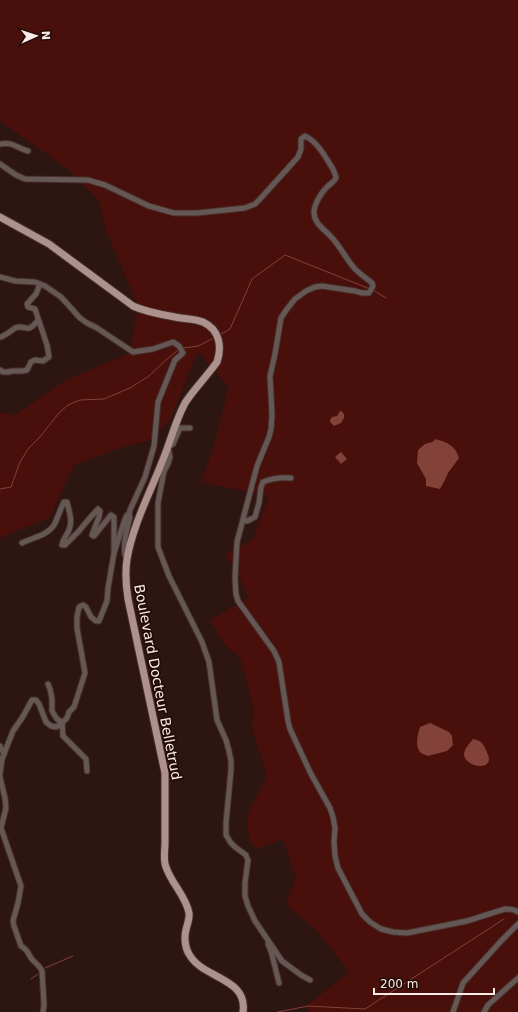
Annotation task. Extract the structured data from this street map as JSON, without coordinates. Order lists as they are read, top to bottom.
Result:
{
  "streets": {
    "main road": ["Boulevard Docteur Belletrud"]
  },
  "scale_bar": "200 m",
  "north": "right"
}
